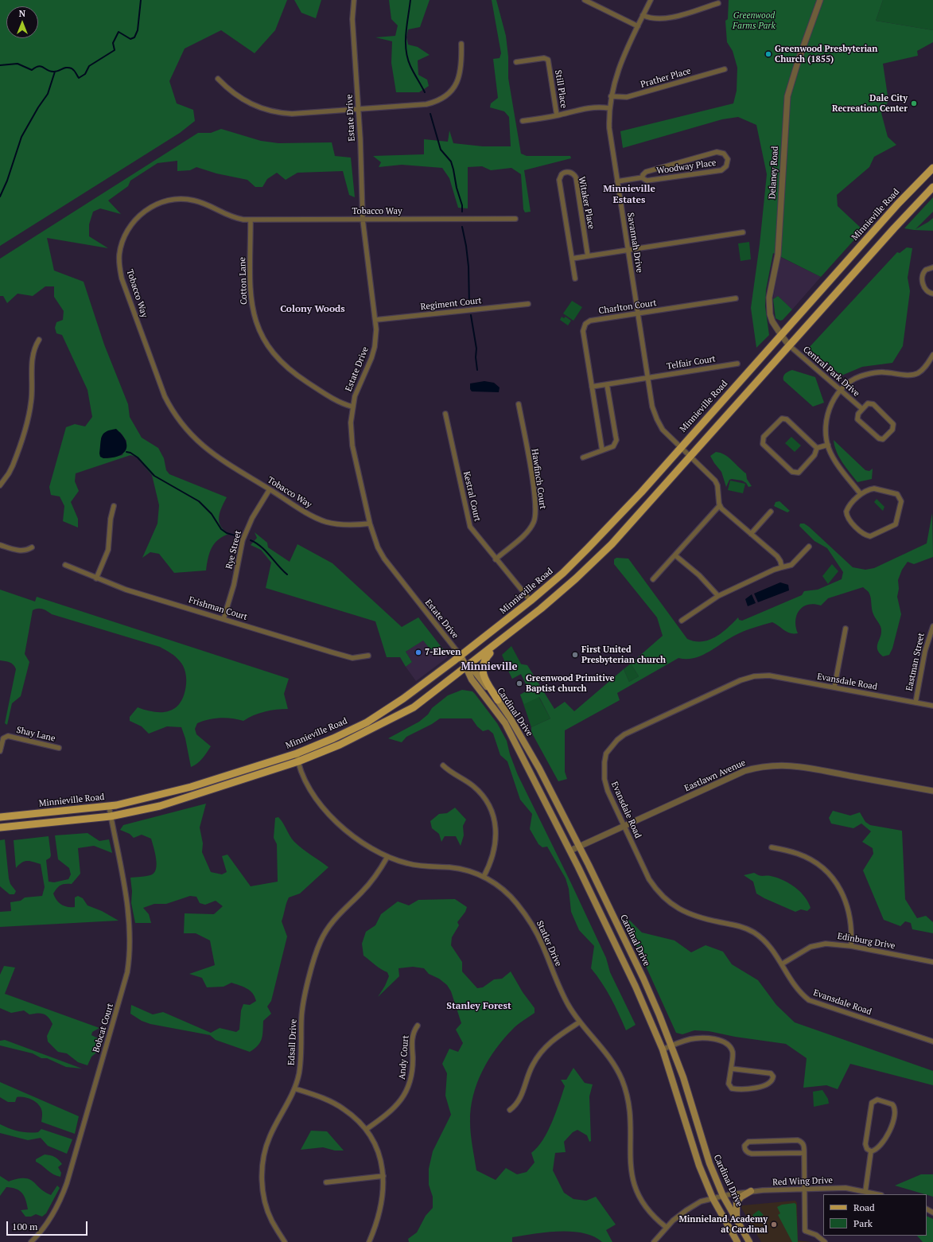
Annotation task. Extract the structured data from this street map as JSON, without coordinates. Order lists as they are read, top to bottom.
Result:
{
  "streets": {
    "main road": ["Minnieville Road", "Cardinal Drive"],
    "street": [
      "Prather Place",
      "Still Place",
      "Estate Drive",
      "Woodway Place",
      "Delaney Road",
      "Witaker Place",
      "Tobacco Way",
      "Savannah Drive",
      "Cotton Lane",
      "Regiment Court",
      "Charlton Court",
      "Telfair Court",
      "Central Park Drive",
      "Hawfinch Court",
      "Kestral Court",
      "Rye Street",
      "Frishman Court",
      "Eastman Street",
      "Evansdale Road",
      "Shay Lane",
      "Eastlawn Avenue",
      "Edinburg Drive",
      "Statler Drive",
      "Bobcat Court",
      "Edsall Drive",
      "Andy Court",
      "Red Wing Drive"
    ]
  },
  "crossings": [
    ["Prather Place", "Savannah Drive"],
    ["Still Place", "Savannah Drive"],
    ["Estate Drive", "Tobacco Way"],
    ["Estate Drive", "Minnieville Road"],
    ["Estate Drive", "Cotton Lane"],
    ["Estate Drive", "Regiment Court"],
    ["Estate Drive", "Cardinal Drive"],
    ["Woodway Place", "Savannah Drive"],
    ["Delaney Road", "Minnieville Road"],
    ["Delaney Road", "Central Park Drive"],
    ["Tobacco Way", "Cotton Lane"],
    ["Tobacco Way", "Rye Street"],
    ["Minnieville Road", "Savannah Drive"],
    ["Minnieville Road", "Central Park Drive"],
    ["Minnieville Road", "Kestral Court"],
    ["Minnieville Road", "Cardinal Drive"],
    ["Minnieville Road", "Statler Drive"],
    ["Minnieville Road", "Bobcat Court"],
    ["Savannah Drive", "Charlton Court"],
    ["Savannah Drive", "Telfair Court"],
    ["Hawfinch Court", "Kestral Court"],
    ["Rye Street", "Frishman Court"],
    ["Eastman Street", "Evansdale Road"],
    ["Evansdale Road", "Eastlawn Avenue"],
    ["Evansdale Road", "Edinburg Drive"],
    ["Cardinal Drive", "Eastlawn Avenue"],
    ["Cardinal Drive", "Red Wing Drive"],
    ["Statler Drive", "Edsall Drive"],
    ["Statler Drive", "Red Wing Drive"]
  ],
  "districts": [
    "Minnieville Estates",
    "Colony Woods",
    "Minnieville",
    "Stanley Forest"
  ],
  "parks": ["Greenwood Farms Park"],
  "places": [
    "Greenwood Presbyterian Church (1855)",
    "Dale City Recreation Center",
    "7-Eleven",
    "First United Presbyterian church",
    "Greenwood Primitive Baptist church",
    "Minnieland Academy at Cardinal"
  ],
  "legend": ["Road", "Park"],
  "scale_bar": "100 m",
  "north": "top"
}
